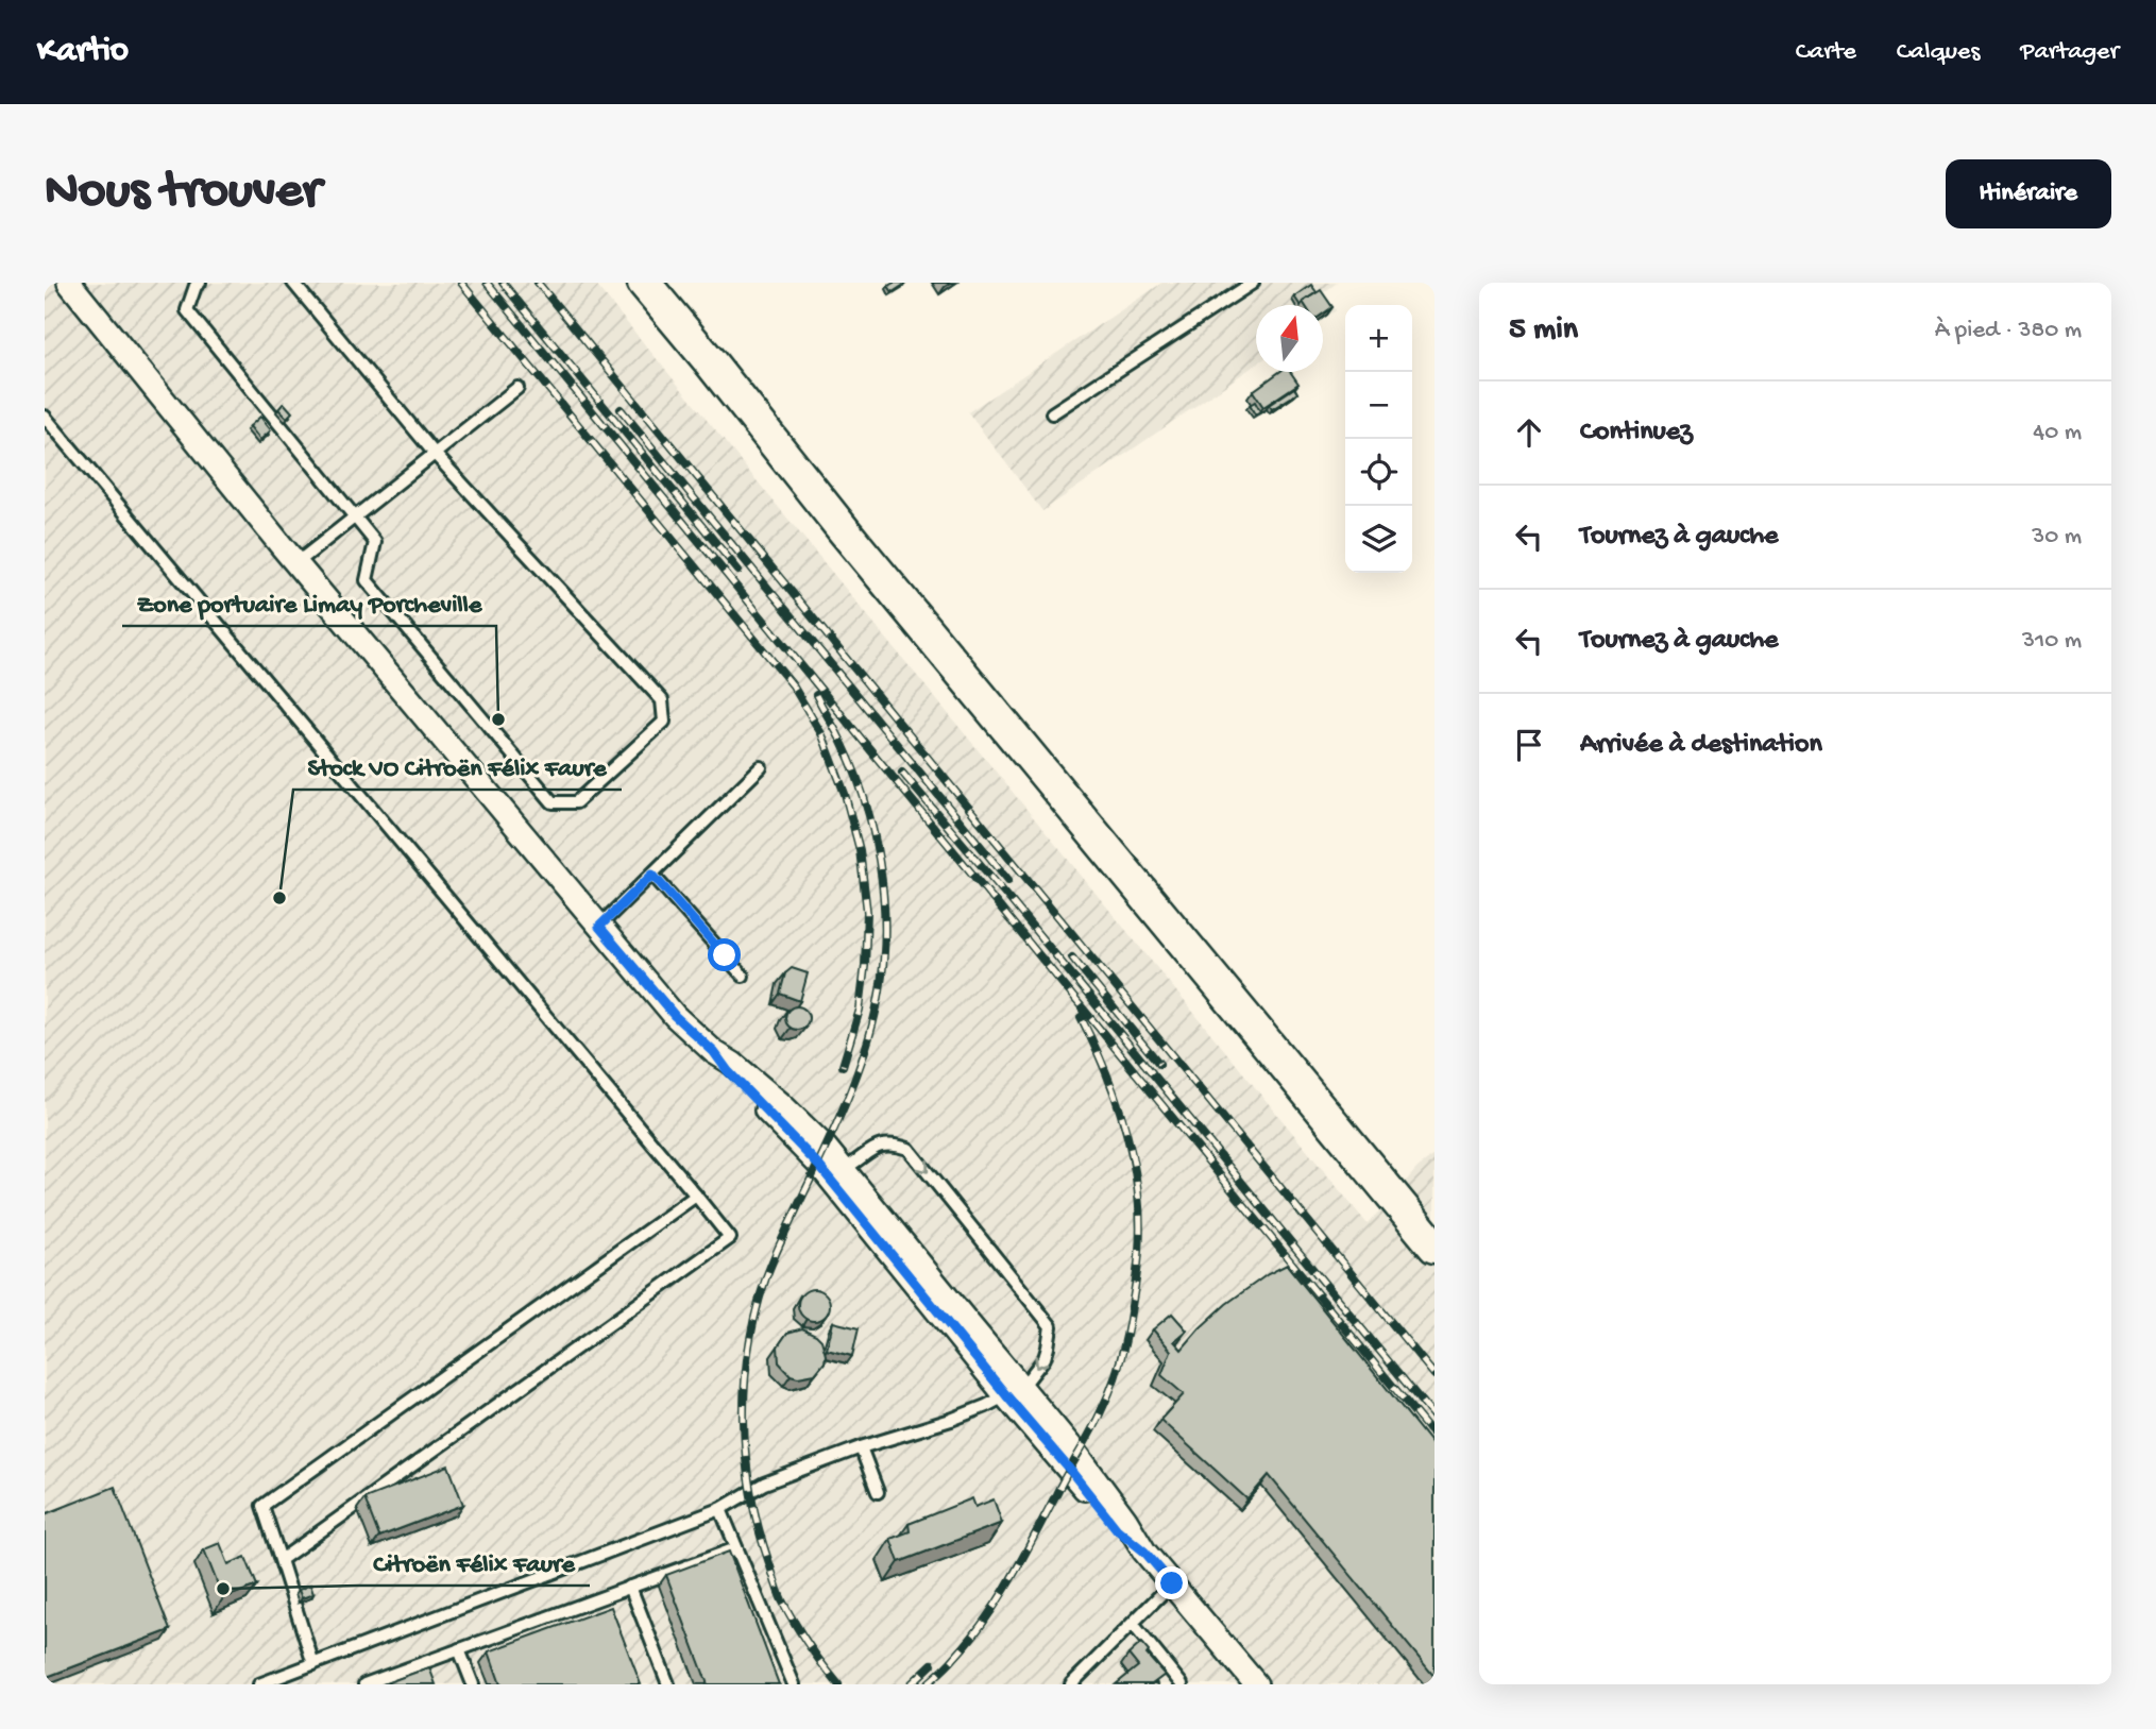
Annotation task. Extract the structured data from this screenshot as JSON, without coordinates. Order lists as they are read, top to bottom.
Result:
{
  "places": ["Zone portuaire Limay Porcheville", "Stock VO Citroën Félix Faure", "Citroën Félix Faure"],
  "north": "top",
  "page": {
    "header": "Kartio",
    "nav": ["Carte", "Calques", "Partager"],
    "buttons": "Itinéraire",
    "title": "Nous trouver",
    "heading": ["5 min", "À pied · 380 m"],
    "map_buttons": ["+", "−"],
    "list": [
      ["Continuez", "40 m"],
      ["Tournez à gauche", "30 m"],
      ["Tournez à gauche", "310 m"],
      "Arrivée à destination"
    ]
  }
}
